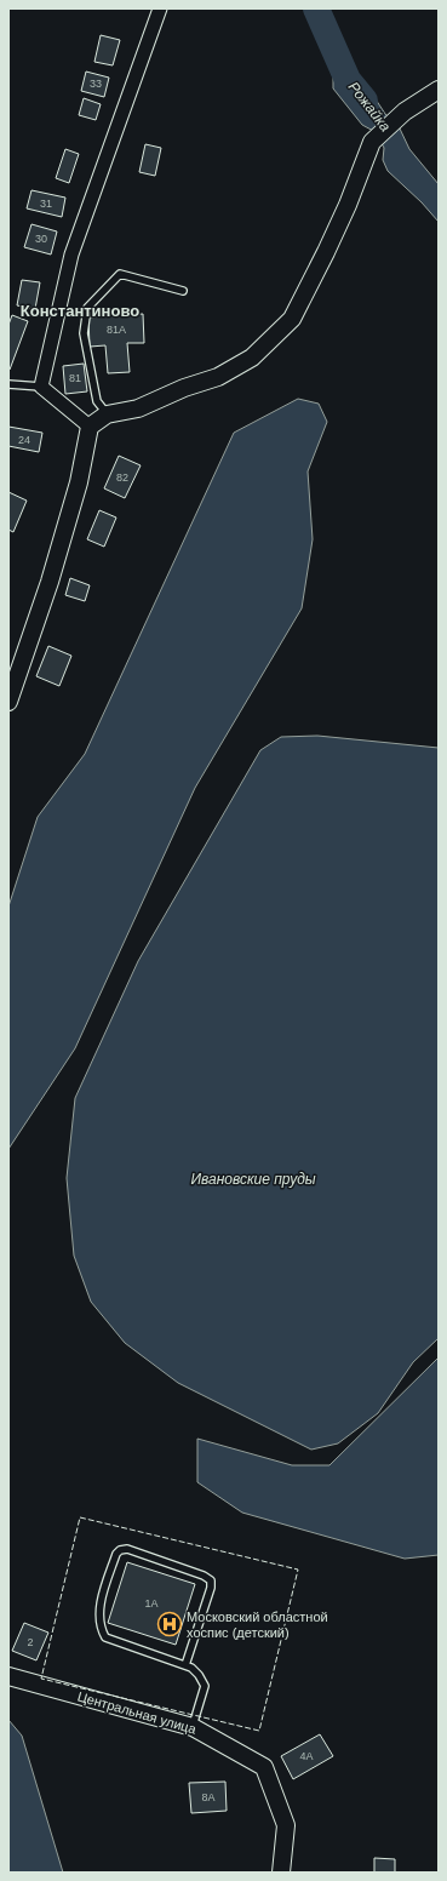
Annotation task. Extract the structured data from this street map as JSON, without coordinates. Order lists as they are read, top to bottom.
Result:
{
  "streets": {
    "street": ["Центральная улица"]
  },
  "districts": ["Константиново"],
  "water": ["Рожайка", "Ивановские пруды"],
  "places": {
    "hospital": ["Московский областной хоспис (детский)"]
  },
  "house_numbers": [
    "33",
    "31",
    "30",
    "81А",
    "81",
    "24",
    "82",
    "1А",
    "2",
    "4А",
    "8А"
  ]
}
